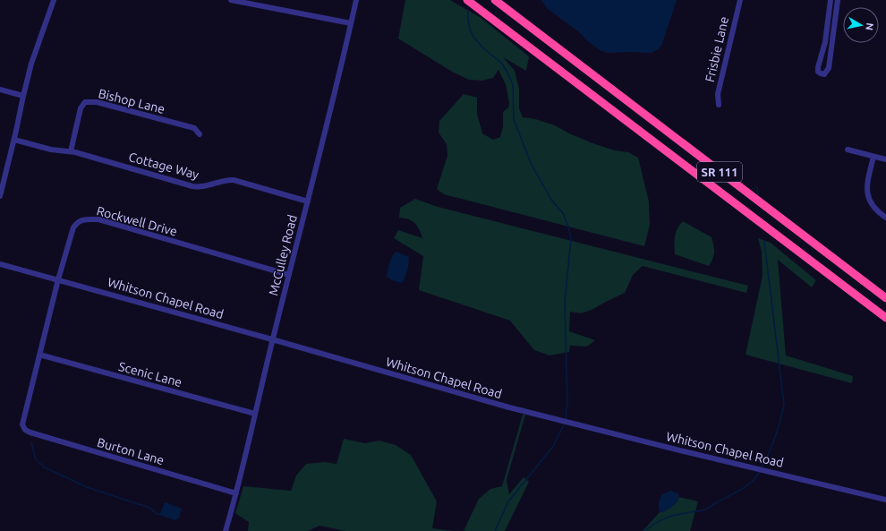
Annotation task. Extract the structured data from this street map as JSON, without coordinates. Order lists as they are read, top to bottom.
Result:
{
  "streets": {
    "highway": ["SR 111"],
    "street": [
      "Frisbie Lane",
      "Bishop Lane",
      "Cottage Way",
      "Rockwell Drive",
      "McCulley Road",
      "Whitson Chapel Road",
      "Scenic Lane",
      "Burton Lane"
    ]
  },
  "crossings": [
    ["Bishop Lane", "Cottage Way"],
    ["Cottage Way", "McCulley Road"],
    ["Rockwell Drive", "McCulley Road"],
    ["Rockwell Drive", "Whitson Chapel Road"],
    ["Rockwell Drive", "Scenic Lane"],
    ["Rockwell Drive", "Burton Lane"],
    ["McCulley Road", "Whitson Chapel Road"],
    ["McCulley Road", "Scenic Lane"],
    ["McCulley Road", "Burton Lane"]
  ],
  "north": "right"
}
